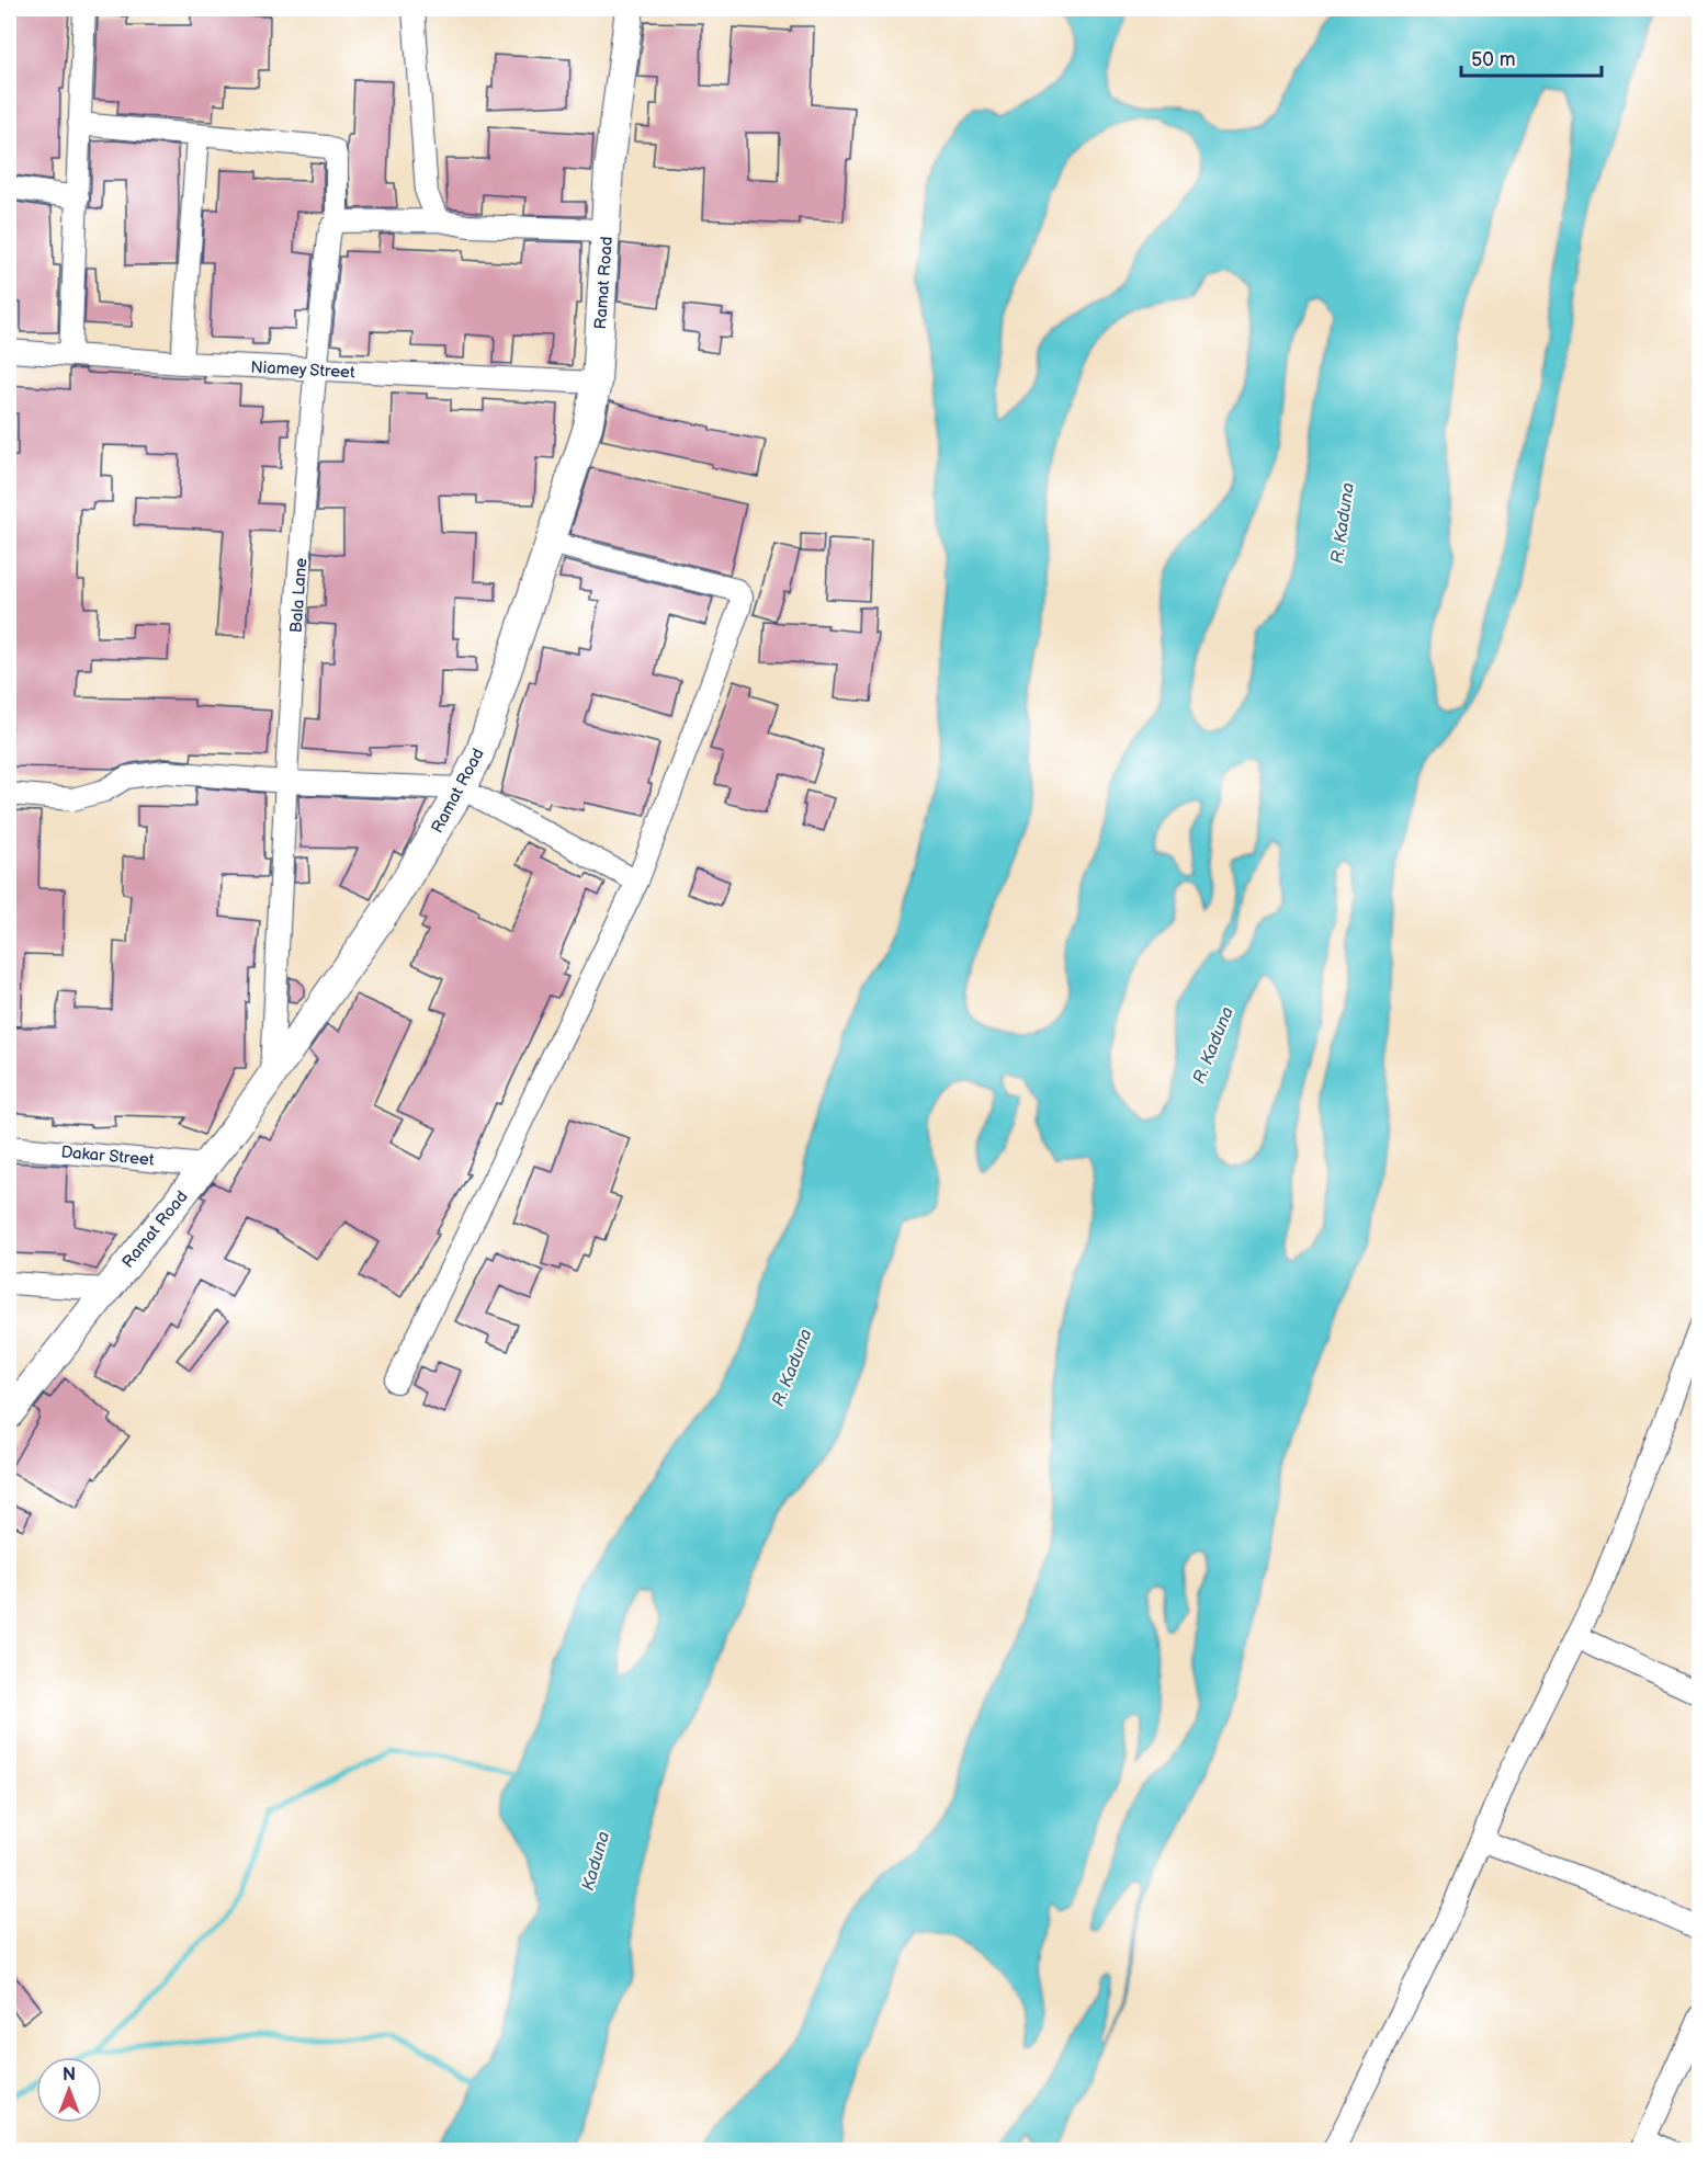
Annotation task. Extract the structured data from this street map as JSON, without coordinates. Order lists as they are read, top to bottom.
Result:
{
  "streets": {
    "street": [
      "Ramat Road",
      "Niamey Street",
      "Bala Lane",
      "Dakar Street"
    ]
  },
  "crossings": [
    ["Ramat Road", "Niamey Street"],
    ["Ramat Road", "Bala Lane"],
    ["Ramat Road", "Dakar Street"],
    ["Niamey Street", "Bala Lane"]
  ],
  "water": ["R. Kaduna", "Kaduna"],
  "scale_bar": "50 m",
  "north": "top"
}
